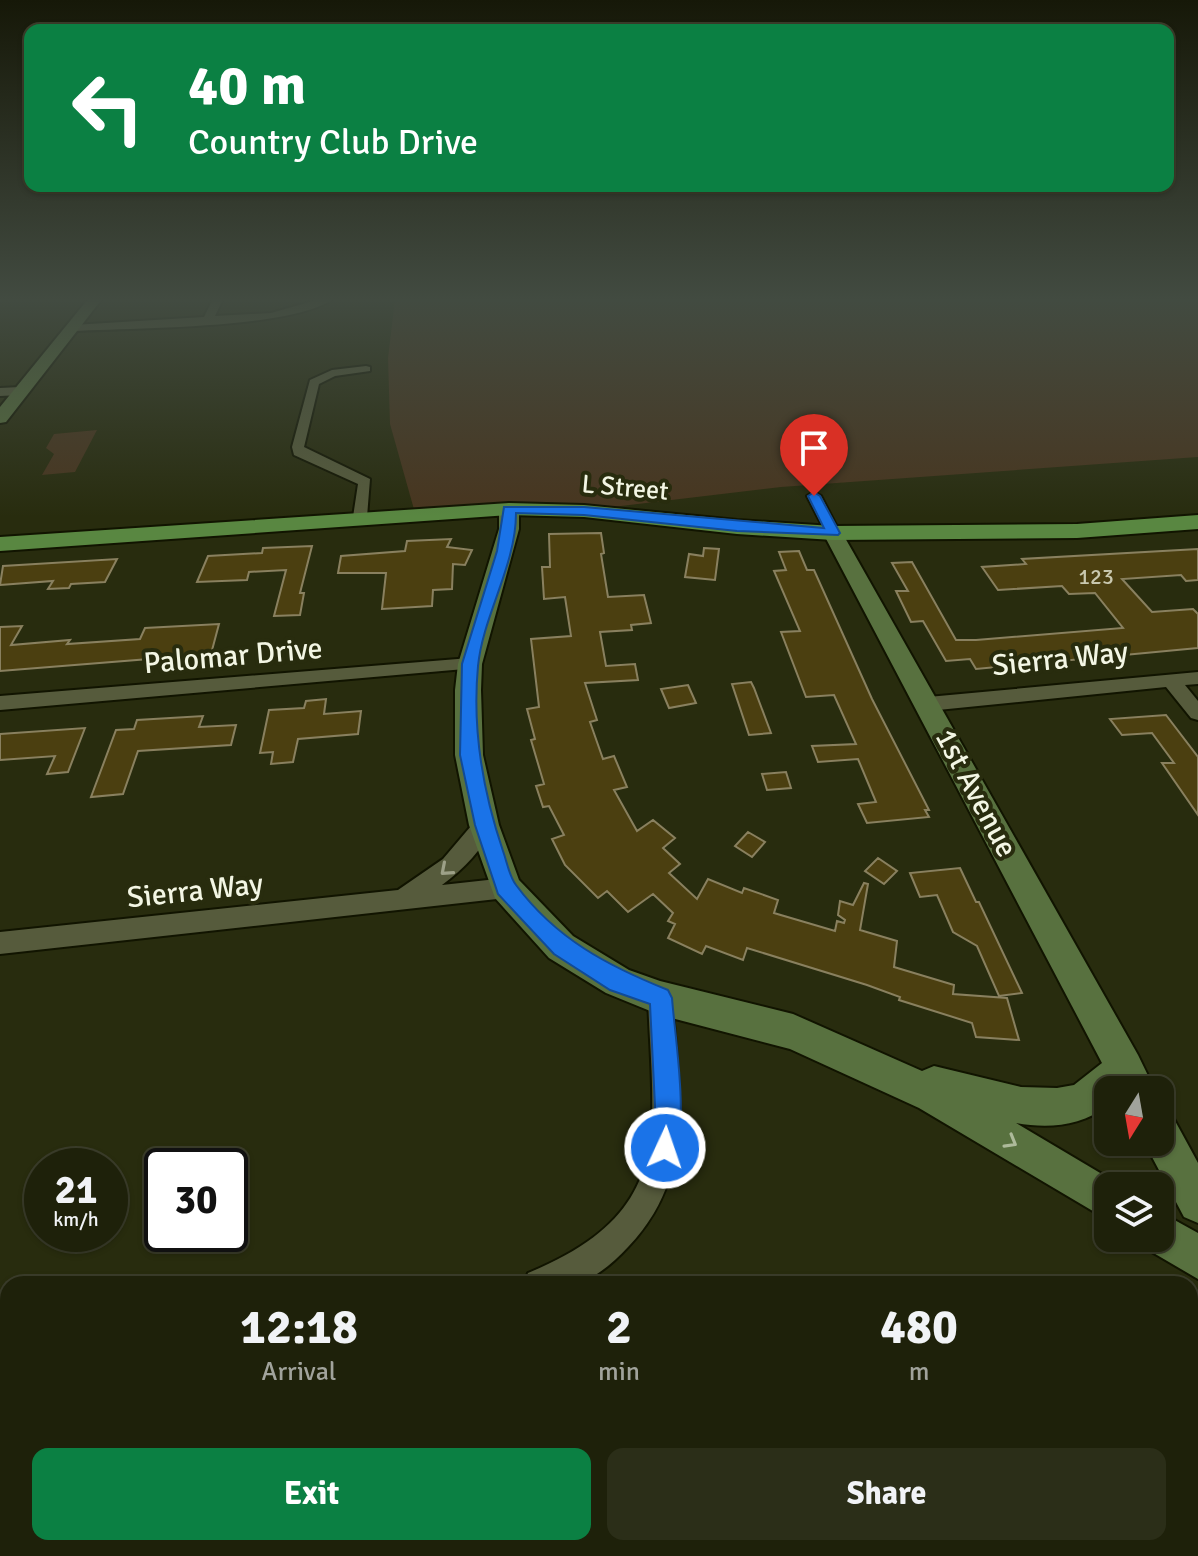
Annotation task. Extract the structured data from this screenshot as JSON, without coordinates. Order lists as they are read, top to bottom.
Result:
{
  "streets": {
    "main road": ["L Street"],
    "street": ["Palomar Drive", "Sierra Way", "1st Avenue"]
  },
  "crossings": [
    ["L Street", "1st Avenue"],
    ["Sierra Way", "1st Avenue"]
  ],
  "house_numbers": ["123"],
  "north": "bottom",
  "page": {
    "turn": ["40 m", "Country Club Drive"],
    "speed": "21 km/h",
    "limit": "30",
    "eta": [
      "12:18",
      "Arrival",
      "2",
      "min",
      "480",
      "m"
    ],
    "buttons": ["Exit", "Share"]
  }
}
